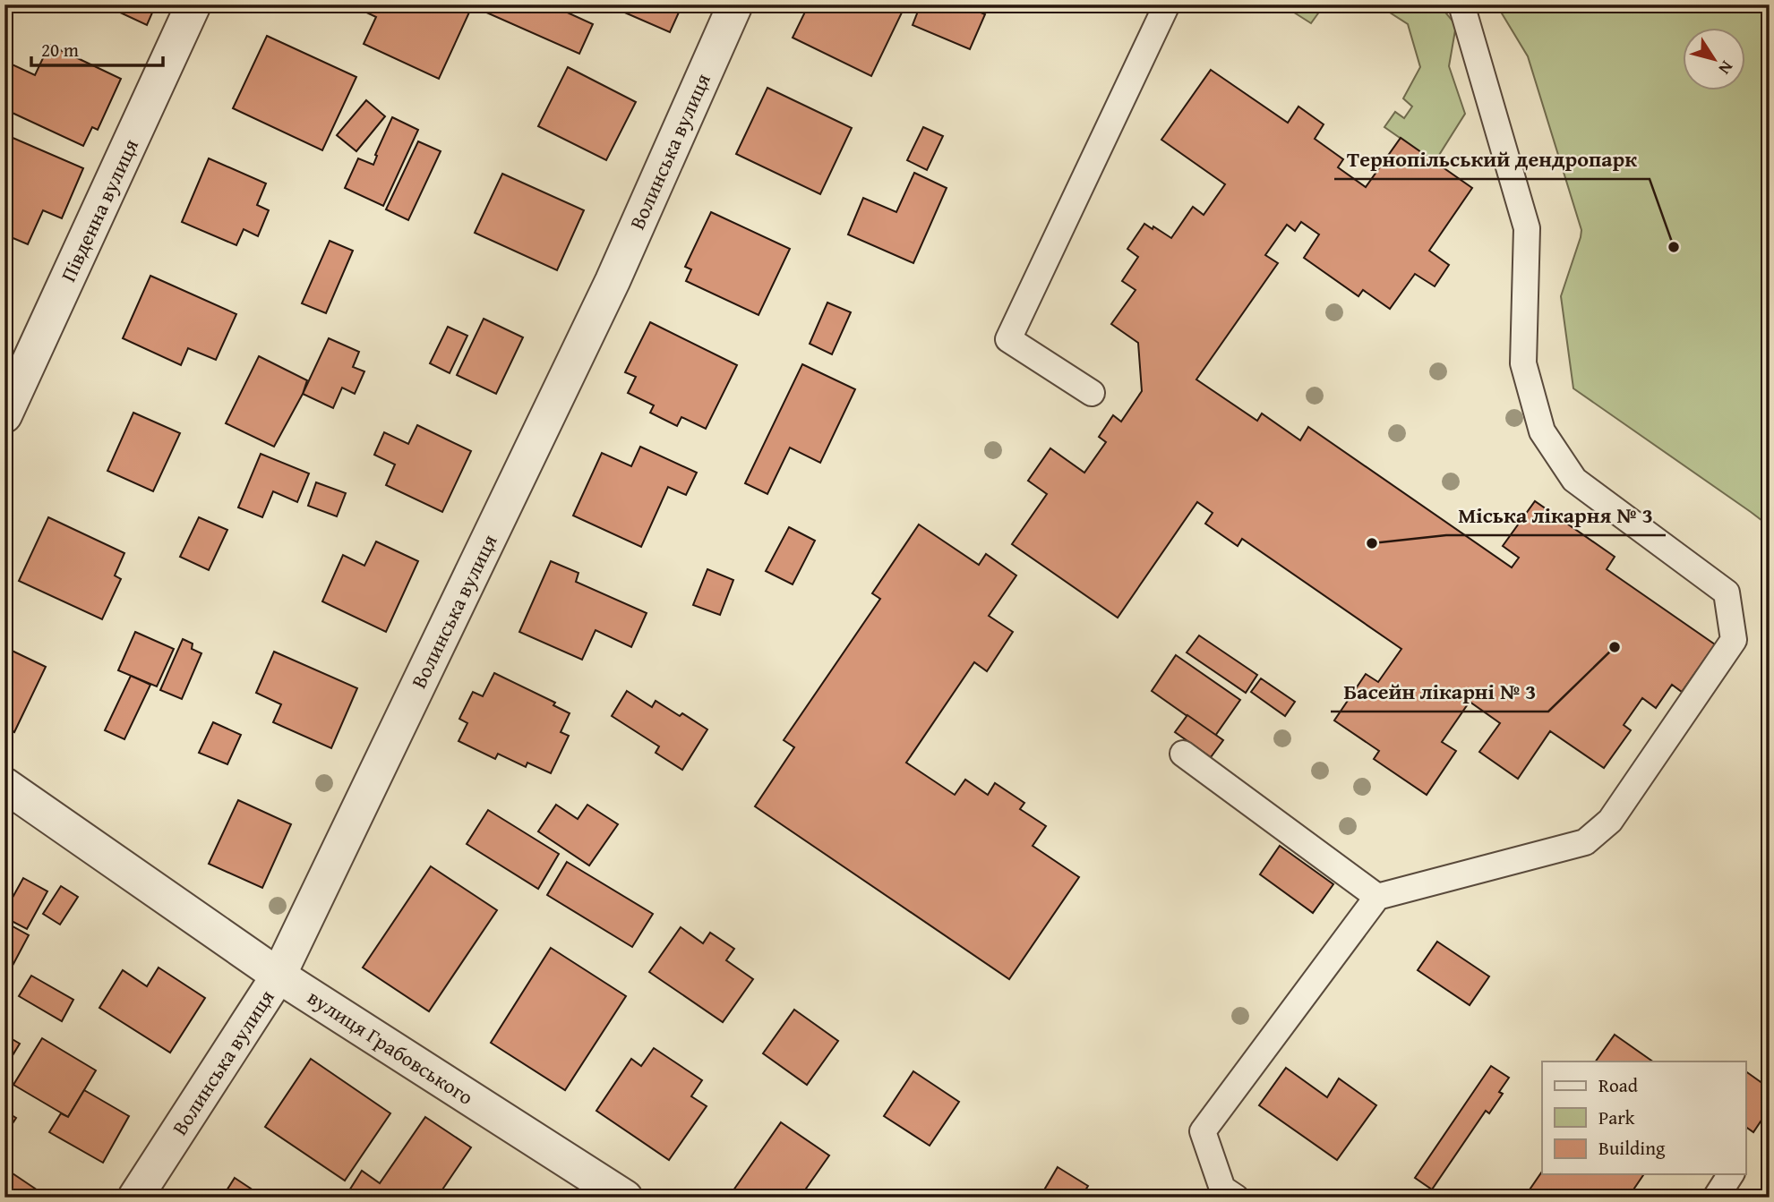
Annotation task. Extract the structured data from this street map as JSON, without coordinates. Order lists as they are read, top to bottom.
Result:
{
  "streets": {
    "street": ["Волинська вулиця", "Південна вулиця", "вулиця Грабовського"]
  },
  "crossings": [
    ["Волинська вулиця", "вулиця Грабовського"]
  ],
  "places": ["Тернопільський дендропарк", "Міська лікарня № 3", "Басейн лікарні № 3"],
  "legend": ["Road", "Park", "Building"],
  "scale_bar": "20 m",
  "north": "bottom right"
}
